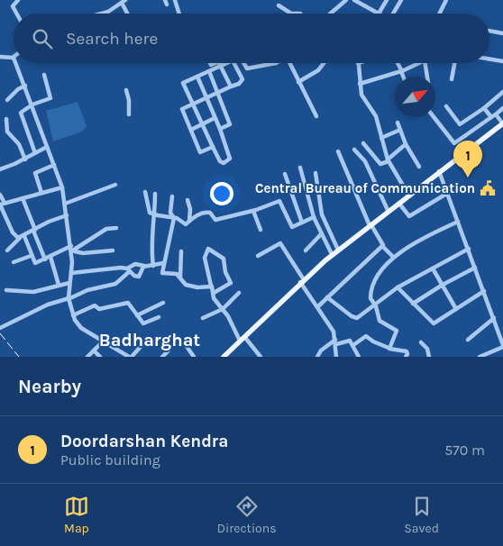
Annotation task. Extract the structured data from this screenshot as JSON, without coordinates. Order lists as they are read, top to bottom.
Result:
{
  "districts": ["Badharghat"],
  "places": {
    "public building": ["Central Bureau of Communication"]
  },
  "north": "top right",
  "page": {
    "search": "Search here",
    "pins": "1",
    "heading": "Nearby",
    "list": [
      {
        "mark": "1",
        "name": "Doordarshan Kendra",
        "note": "Public building",
        "value": "570 m"
      }
    ],
    "nav": ["Map", "Directions", "Saved"]
  }
}
